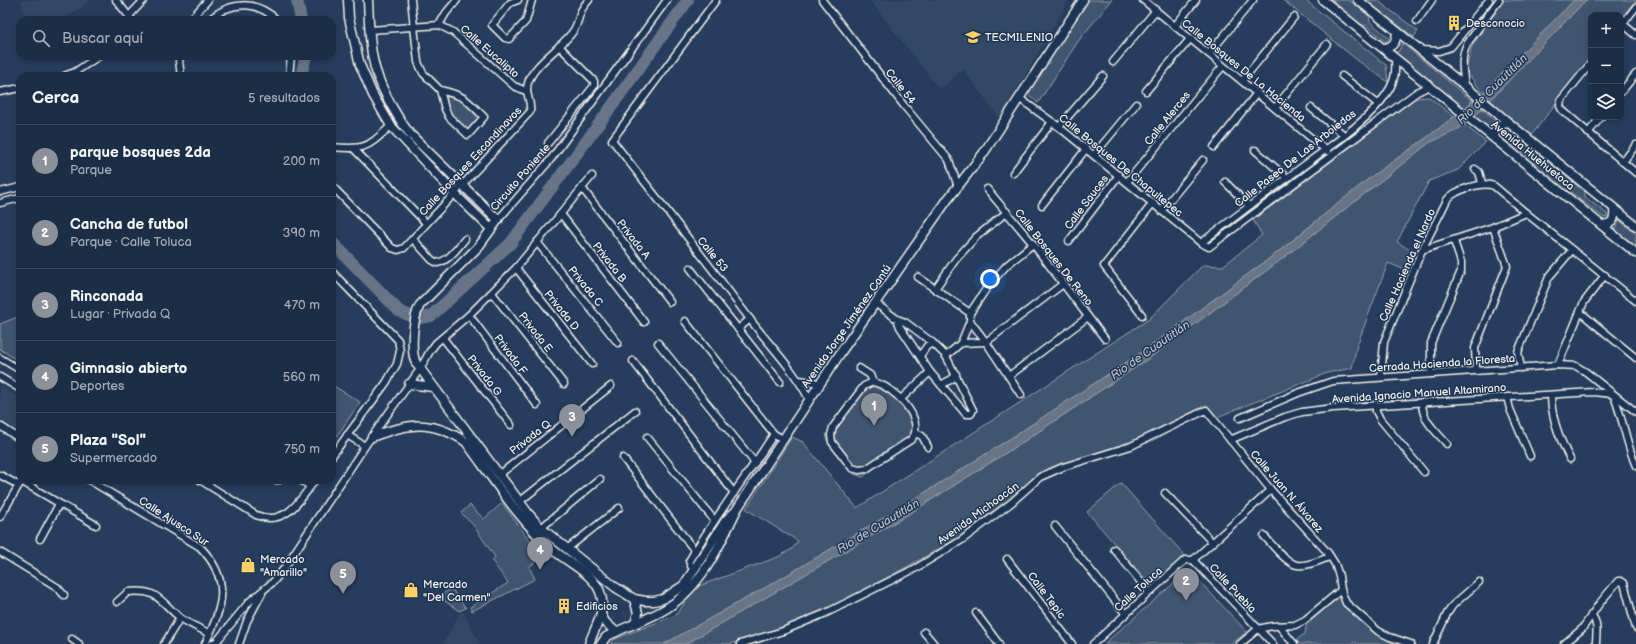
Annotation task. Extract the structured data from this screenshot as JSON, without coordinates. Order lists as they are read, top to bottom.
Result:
{
  "streets": {
    "main road": ["Avenida Huehuetoca", "Circuito Poniente", "Avenida Jorge Jiménez Cantú"],
    "street": [
      "Calle Eucalipto",
      "Calle Bosques De La Hacienda",
      "Calle 54",
      "Calle Alerces",
      "Calle Paseo De Las Arboledas",
      "Calle Bosques Escandinavos",
      "Calle Bosques De Chapultepec",
      "Calle Sauces",
      "Privada A",
      "Calle 53",
      "Calle Bosques De Reno",
      "Privada B",
      "Calle Hacienda el Nardo",
      "Privada C",
      "Privada D",
      "Privada E",
      "Privada F",
      "Cerrada Hacienda la Floresta",
      "Privada G",
      "Avenida Ignacio Manuel Altamirano",
      "Privada Q",
      "Calle Juan N. Álvarez",
      "Avenida Michoacán",
      "Calle Ajusco Sur",
      "Calle Puebla",
      "Calle Toluca",
      "Calle Tepic"
    ]
  },
  "crossings": [
    ["Calle Eucalipto", "Calle Bosques Escandinavos"],
    ["Calle Bosques De La Hacienda", "Calle Alerces"],
    ["Calle Bosques De La Hacienda", "Calle Paseo De Las Arboledas"],
    ["Calle 54", "Avenida Jorge Jiménez Cantú"],
    ["Calle Alerces", "Calle Bosques De Chapultepec"],
    ["Avenida Huehuetoca", "Calle Paseo De Las Arboledas"],
    ["Calle Paseo De Las Arboledas", "Calle Bosques De Chapultepec"],
    ["Calle Bosques De Chapultepec", "Calle Sauces"],
    ["Calle Bosques De Chapultepec", "Avenida Jorge Jiménez Cantú"],
    ["Circuito Poniente", "Avenida Jorge Jiménez Cantú"],
    ["Circuito Poniente", "Privada Q"],
    ["Calle 53", "Avenida Jorge Jiménez Cantú"],
    ["Calle Hacienda el Nardo", "Cerrada Hacienda la Floresta"],
    ["Cerrada Hacienda la Floresta", "Avenida Ignacio Manuel Altamirano"],
    ["Avenida Ignacio Manuel Altamirano", "Calle Juan N. Álvarez"],
    ["Calle Juan N. Álvarez", "Avenida Michoacán"],
    ["Calle Juan N. Álvarez", "Calle Toluca"],
    ["Calle Puebla", "Calle Toluca"]
  ],
  "water": ["Rio de Cuautitlán"],
  "places": {
    "building": ["Desconocio", "Edificios"],
    "school or university": ["TECMILENIO"],
    "shop": ["Mercado \"Amarillo\"", "Mercado \"Del Carmen\""]
  },
  "page": {
    "map_buttons": ["+", "−"],
    "search": "Buscar aquí",
    "heading": ["Cerca", "5 resultados"],
    "list": [
      {
        "mark": "1",
        "name": "parque bosques 2da",
        "note": "Parque",
        "value": "200 m"
      },
      {
        "mark": "2",
        "name": "Cancha de futbol",
        "note": "Parque · Calle Toluca",
        "value": "390 m"
      },
      {
        "mark": "3",
        "name": "Rinconada",
        "note": "Lugar · Privada Q",
        "value": "470 m"
      },
      {
        "mark": "4",
        "name": "Gimnasio abierto",
        "note": "Deportes",
        "value": "560 m"
      },
      {
        "mark": "5",
        "name": "Plaza \"Sol\"",
        "note": "Supermercado",
        "value": "750 m"
      }
    ],
    "pins": [
      "1",
      "3",
      "4",
      "5",
      "2"
    ]
  }
}
